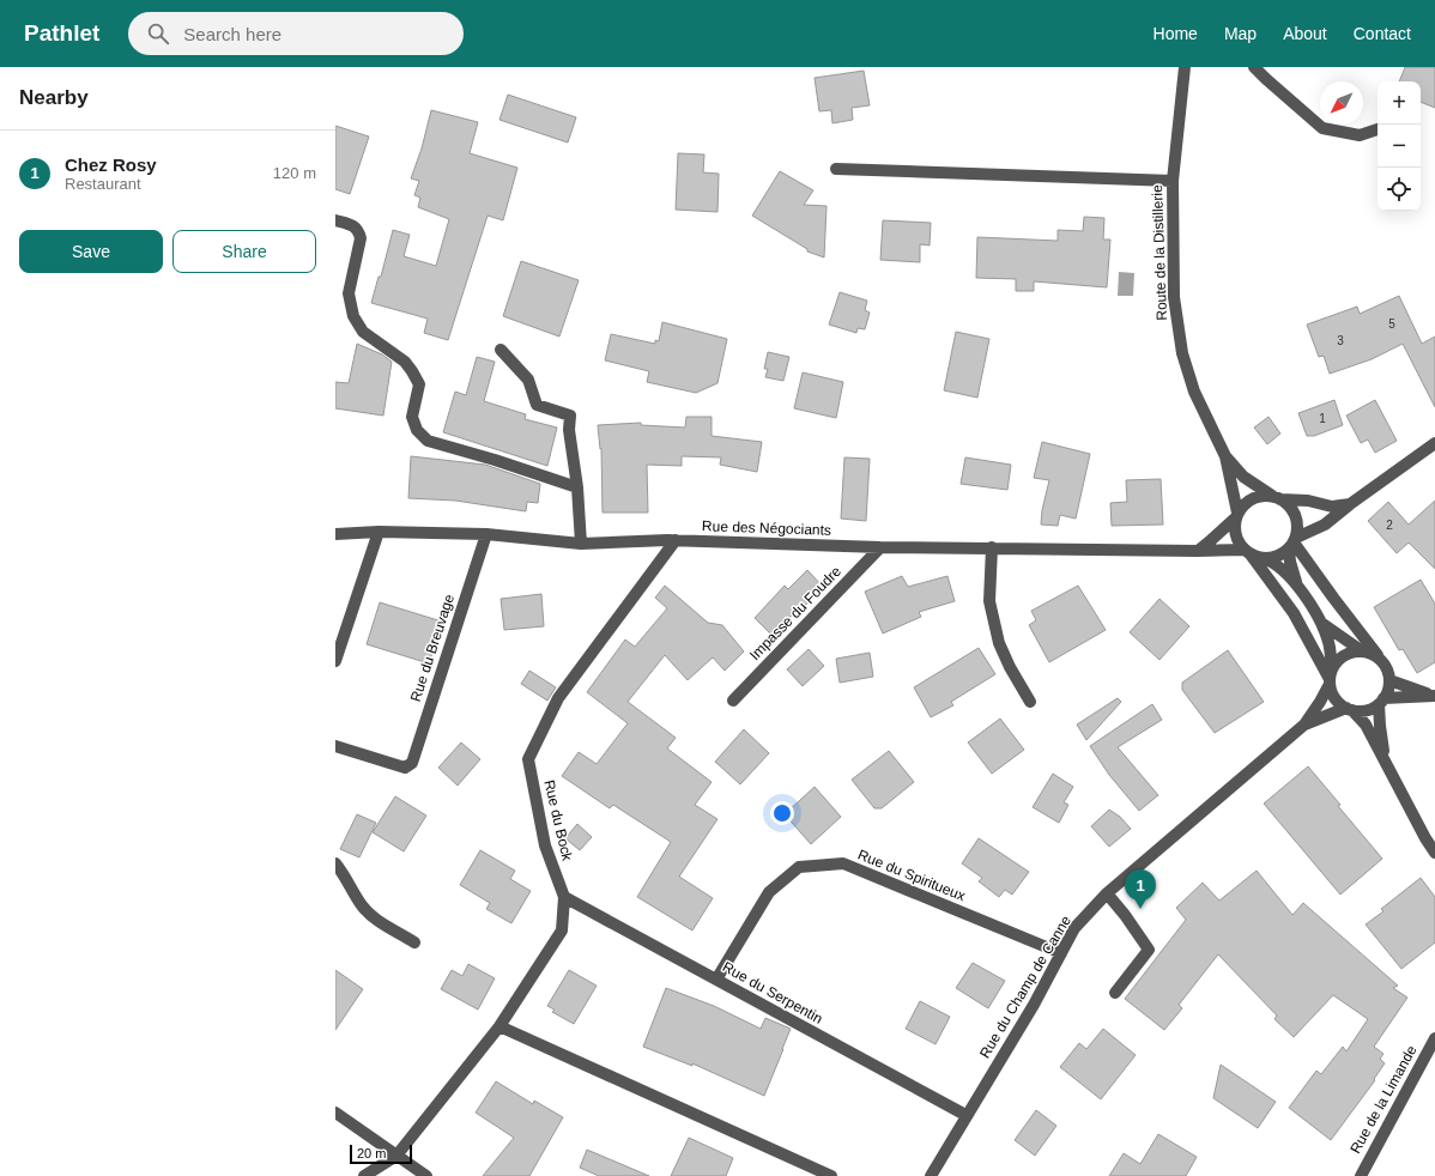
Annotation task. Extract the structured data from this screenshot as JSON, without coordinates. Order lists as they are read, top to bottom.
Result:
{
  "streets": {
    "street": [
      "Route de la Distillerie",
      "Rue des Négociants",
      "Impasse du Foudre",
      "Rue du Breuvage",
      "Rue du Bock",
      "Rue du Spiritueux",
      "Rue du Champ de Canne",
      "Rue du Serpentin",
      "Rue de la Limande"
    ]
  },
  "crossings": [
    ["Route de la Distillerie", "Rue des Négociants"],
    ["Rue des Négociants", "Impasse du Foudre"],
    ["Rue des Négociants", "Rue du Breuvage"],
    ["Rue des Négociants", "Rue du Bock"],
    ["Rue du Bock", "Rue du Serpentin"],
    ["Rue du Spiritueux", "Rue du Champ de Canne"],
    ["Rue du Spiritueux", "Rue du Serpentin"],
    ["Rue du Champ de Canne", "Rue du Serpentin"]
  ],
  "house_numbers": [
    "5",
    "3",
    "1",
    "2"
  ],
  "scale_bar": "20 m",
  "north": "bottom left",
  "page": {
    "header": "Pathlet",
    "search": "Search here",
    "nav": [
      "Home",
      "Map",
      "About",
      "Contact"
    ],
    "heading": "Nearby",
    "map_buttons": ["+", "−"],
    "list": [
      {
        "mark": "1",
        "name": "Chez Rosy",
        "note": "Restaurant",
        "value": "120 m"
      }
    ],
    "buttons": ["Save", "Share"],
    "pins": "1",
    "scale": "20 m"
  }
}
